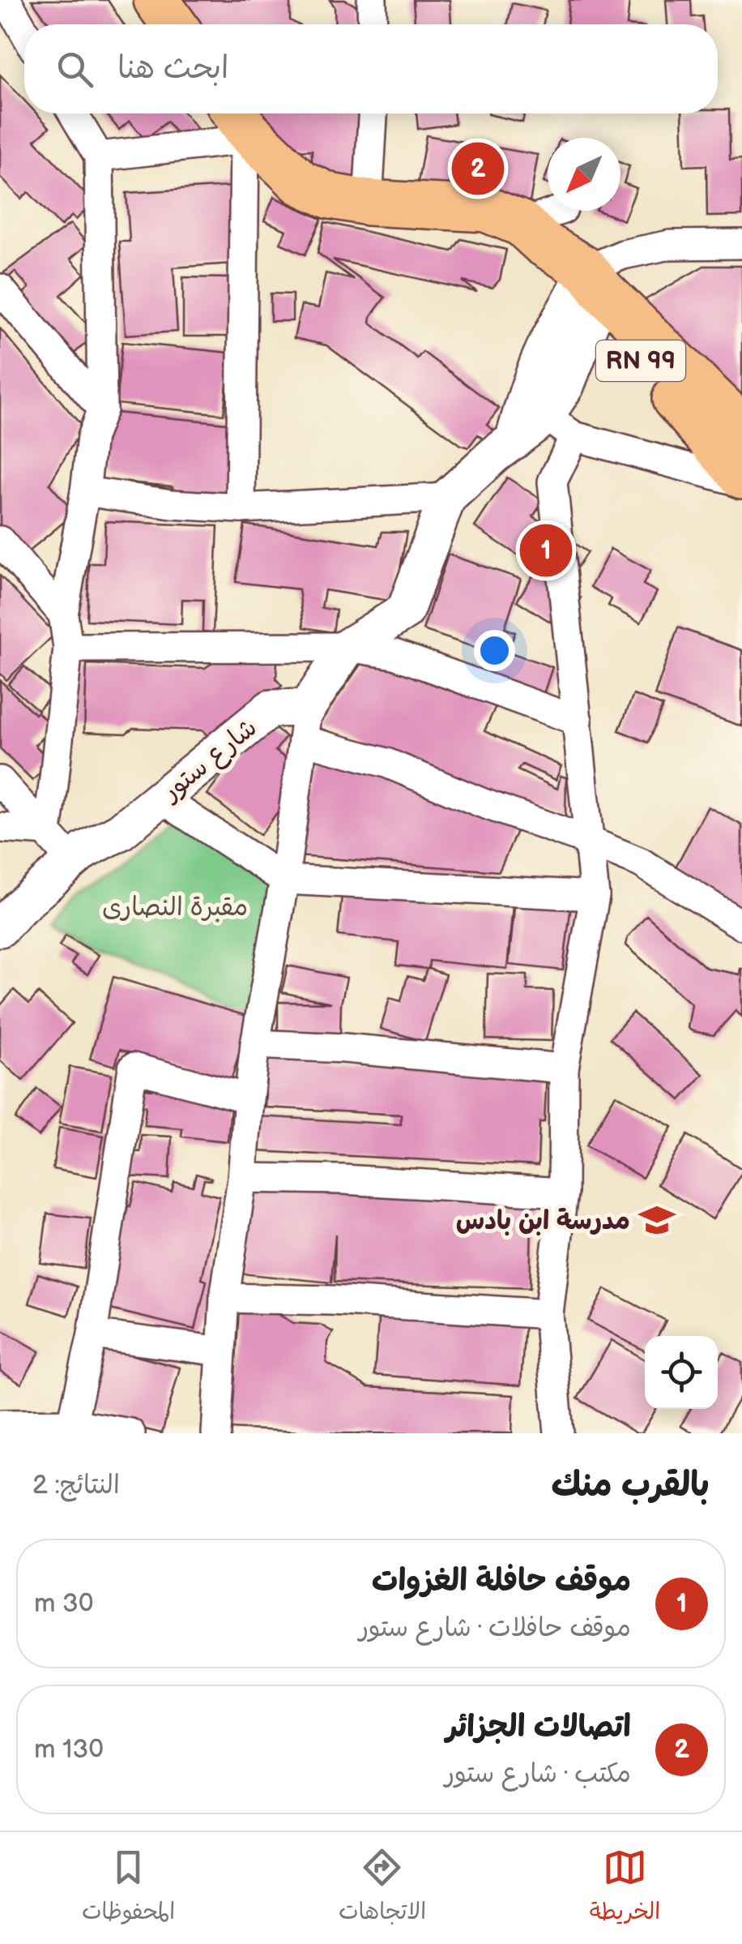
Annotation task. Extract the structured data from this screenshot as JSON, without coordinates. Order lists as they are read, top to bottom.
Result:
{
  "streets": {
    "main road": ["RN 99"],
    "street": ["شارع ستور"]
  },
  "parks": ["مقبرة النصارى"],
  "places": {
    "school or university": ["مدرسة ابن بادس"]
  },
  "north": "bottom left",
  "page": {
    "search": "ابحث هنا",
    "pins": ["2", "1"],
    "heading": ["بالقرب منك", "النتائج: 2"],
    "list": [
      {
        "mark": "1",
        "name": "موقف حافلة الغزوات",
        "note": "موقف حافلات · شارع ستور",
        "value": "30 m"
      },
      {
        "mark": "2",
        "name": "اتصالات الجزائر",
        "note": "مكتب · شارع ستور",
        "value": "130 m"
      }
    ],
    "nav": ["الخريطة", "الاتجاهات", "المحفوظات"]
  }
}
